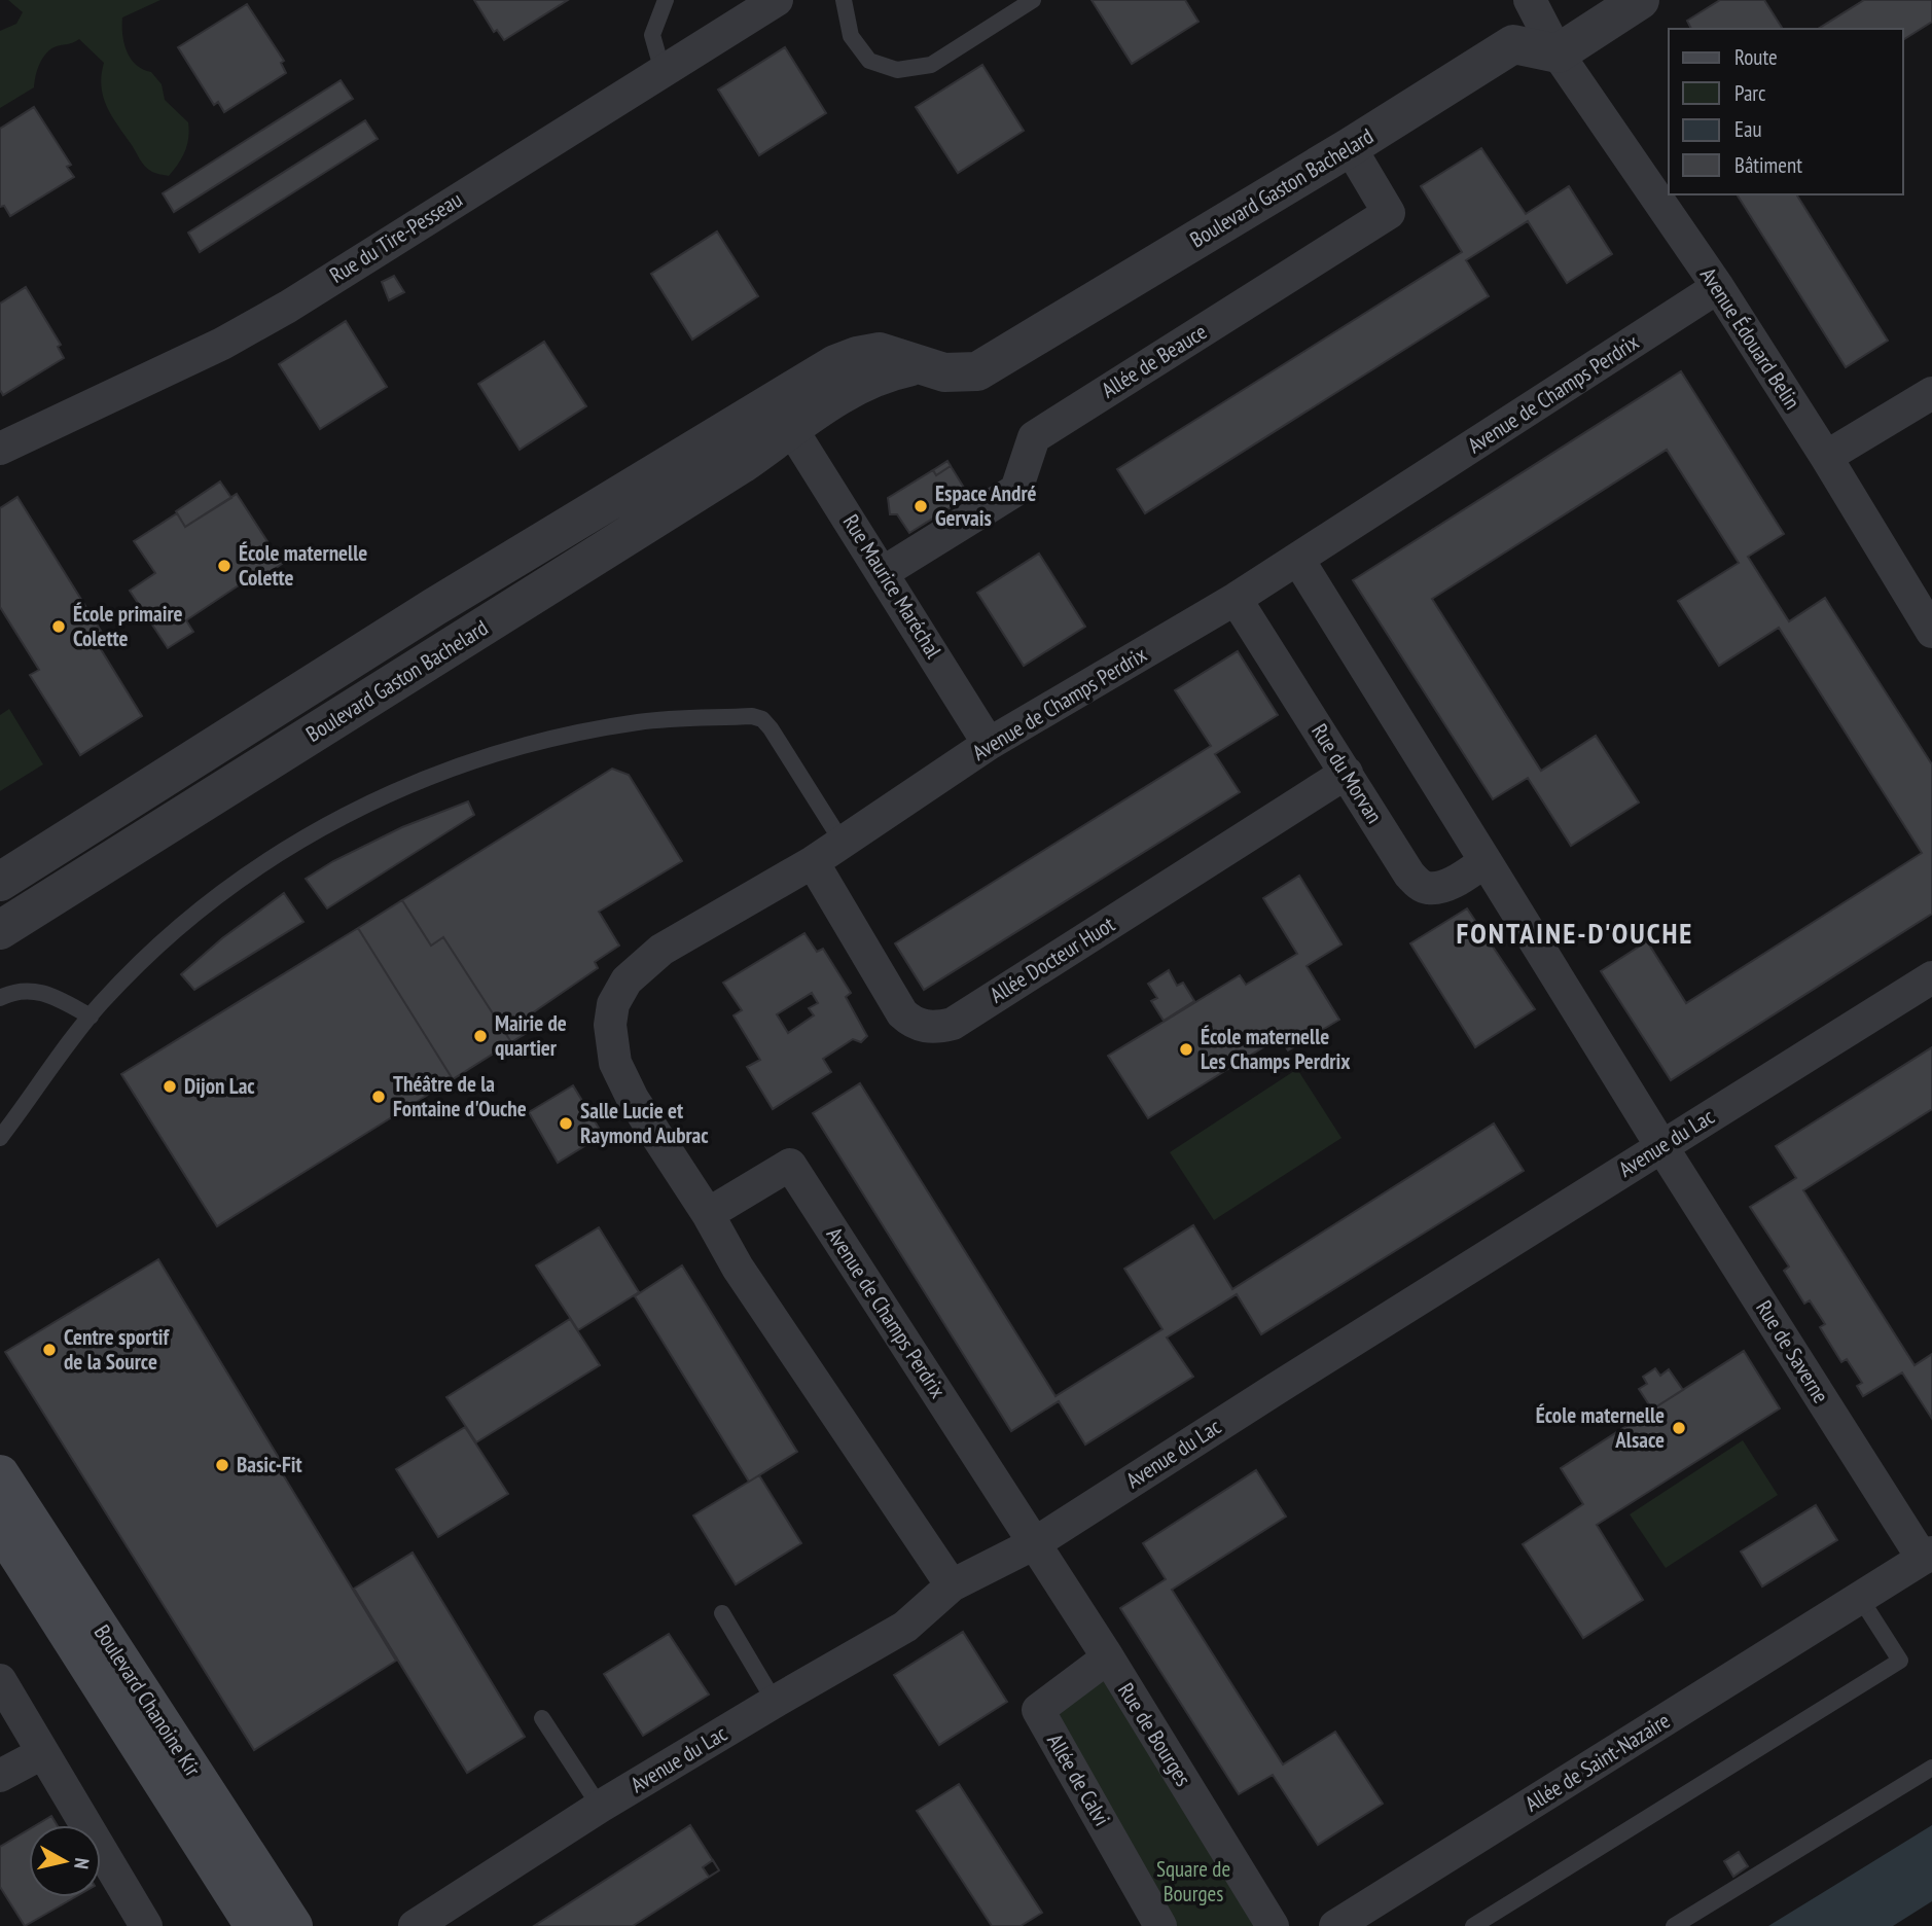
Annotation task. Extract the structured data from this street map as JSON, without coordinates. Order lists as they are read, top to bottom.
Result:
{
  "streets": {
    "main road": ["Boulevard Chanoine Kir"],
    "street": [
      "Boulevard Gaston Bachelard",
      "Rue du Tire-Pesseau",
      "Avenue Édouard Belin",
      "Allée de Beauce",
      "Avenue de Champs Perdrix",
      "Rue Maurice Maréchal",
      "Rue du Morvan",
      "Allée Docteur Huot",
      "Avenue du Lac",
      "Rue de Saverne",
      "Rue de Bourges",
      "Allée de Saint-Nazaire",
      "Allée de Calvi"
    ]
  },
  "crossings": [
    ["Boulevard Gaston Bachelard", "Avenue Édouard Belin"],
    ["Boulevard Gaston Bachelard", "Allée de Beauce"],
    ["Boulevard Gaston Bachelard", "Rue Maurice Maréchal"],
    ["Avenue Édouard Belin", "Avenue de Champs Perdrix"],
    ["Allée de Beauce", "Rue Maurice Maréchal"],
    ["Avenue de Champs Perdrix", "Rue Maurice Maréchal"],
    ["Avenue de Champs Perdrix", "Rue du Morvan"],
    ["Avenue de Champs Perdrix", "Allée Docteur Huot"],
    ["Avenue de Champs Perdrix", "Avenue du Lac"],
    ["Avenue de Champs Perdrix", "Rue de Bourges"],
    ["Rue du Morvan", "Allée Docteur Huot"],
    ["Avenue du Lac", "Rue de Saverne"],
    ["Avenue du Lac", "Rue de Bourges"],
    ["Rue de Saverne", "Allée de Saint-Nazaire"],
    ["Rue de Bourges", "Allée de Calvi"]
  ],
  "districts": ["FONTAINE-D'OUCHE"],
  "parks": ["Square de Bourges"],
  "places": [
    "Espace André Gervais",
    "École maternelle Colette",
    "École primaire Colette",
    "Mairie de quartier",
    "École maternelle Les Champs Perdrix",
    "Dijon Lac",
    "Théâtre de la Fontaine d'Ouche",
    "Salle Lucie et Raymond Aubrac",
    "Centre sportif de la Source",
    "École maternelle Alsace",
    "Basic-Fit"
  ],
  "legend": [
    "Route",
    "Parc",
    "Eau",
    "Bâtiment"
  ],
  "north": "right"
}
